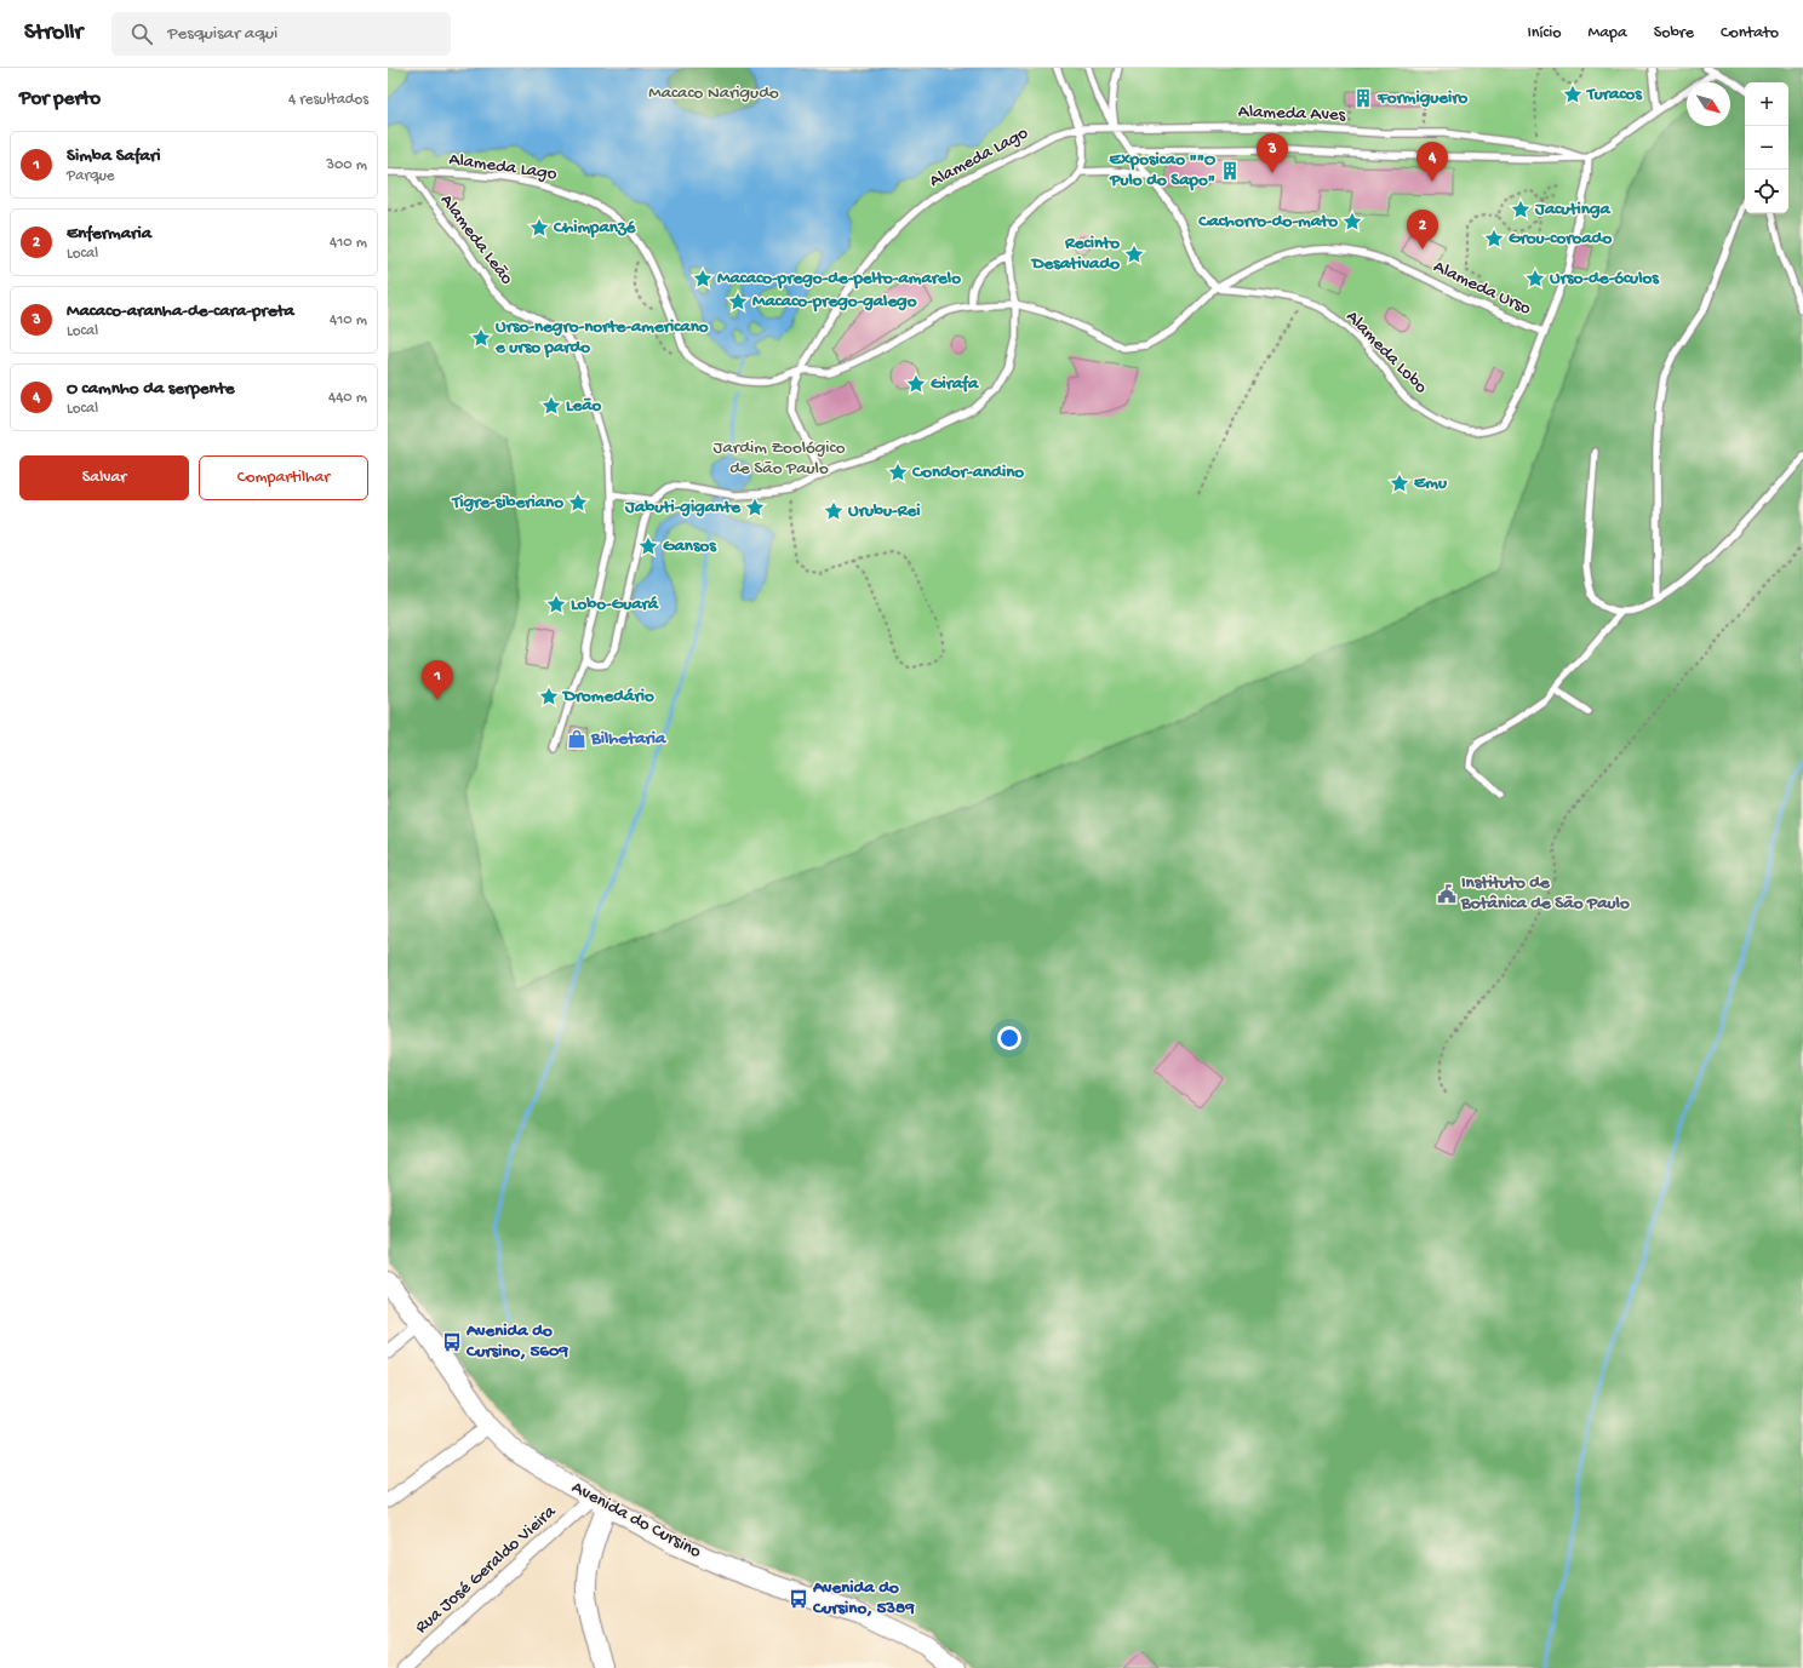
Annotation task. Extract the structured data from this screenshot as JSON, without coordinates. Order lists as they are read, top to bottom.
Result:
{
  "streets": {
    "main road": ["Avenida do Cursino"],
    "street": ["Rua José Geraldo Vieira"],
    "lane": [
      "Alameda Aves",
      "Alameda Lago",
      "Alameda Leão",
      "Alameda Urso",
      "Alameda Lobo"
    ]
  },
  "crossings": [
    ["Alameda Aves", "Alameda Lago"],
    ["Alameda Aves", "Alameda Lobo"],
    ["Alameda Lago", "Alameda Leão"],
    ["Alameda Lago", "Alameda Urso"],
    ["Alameda Urso", "Alameda Lobo"],
    ["Avenida do Cursino", "Rua José Geraldo Vieira"]
  ],
  "parks": ["Macaco Narigudo", "Jardim Zoológico de São Paulo"],
  "places": {
    "place": [
      "Turacos",
      "Jacutinga",
      "Cachorro-do-mato",
      "Chimpanzé",
      "Grou-coroado",
      "Recinto Desativado",
      "Macaco-prego-de-pelto-amarelo",
      "Urso-de-óculos",
      "Macaco-prego-galego",
      "Urso-negro-norte-americano e urso pardo",
      "Girafa",
      "Leão",
      "Condor-andino",
      "Emu",
      "Tigre-siberiano",
      "Jabuti-gigante",
      "Urubu-Rei",
      "Gansos",
      "Lobo-Guará",
      "Dromedário"
    ],
    "building": ["Formigueiro", "Exposicao \"\"O Pulo do Sapo\""],
    "shop": ["Bilhetaria"],
    "public building": ["Instituto de Botânica de São Paulo"],
    "bus stop": ["Avenida do Cursino, 5609", "Avenida do Cursino, 5389"]
  },
  "north": "bottom right",
  "page": {
    "header": "Strollr",
    "search": "Pesquisar aqui",
    "nav": [
      "Início",
      "Mapa",
      "Sobre",
      "Contato"
    ],
    "heading": ["Por perto", "4 resultados"],
    "map_buttons": ["+", "−"],
    "list": [
      {
        "mark": "1",
        "name": "Simba Safari",
        "note": "Parque",
        "value": "300 m"
      },
      {
        "mark": "2",
        "name": "Enfermaria",
        "note": "Local",
        "value": "410 m"
      },
      {
        "mark": "3",
        "name": "Macaco-aranha-de-cara-preta",
        "note": "Local",
        "value": "410 m"
      },
      {
        "mark": "4",
        "name": "O camnho da serpente",
        "note": "Local",
        "value": "440 m"
      }
    ],
    "pins": [
      "3",
      "4",
      "2",
      "1"
    ],
    "buttons": ["Salvar", "Compartilhar"]
  }
}
